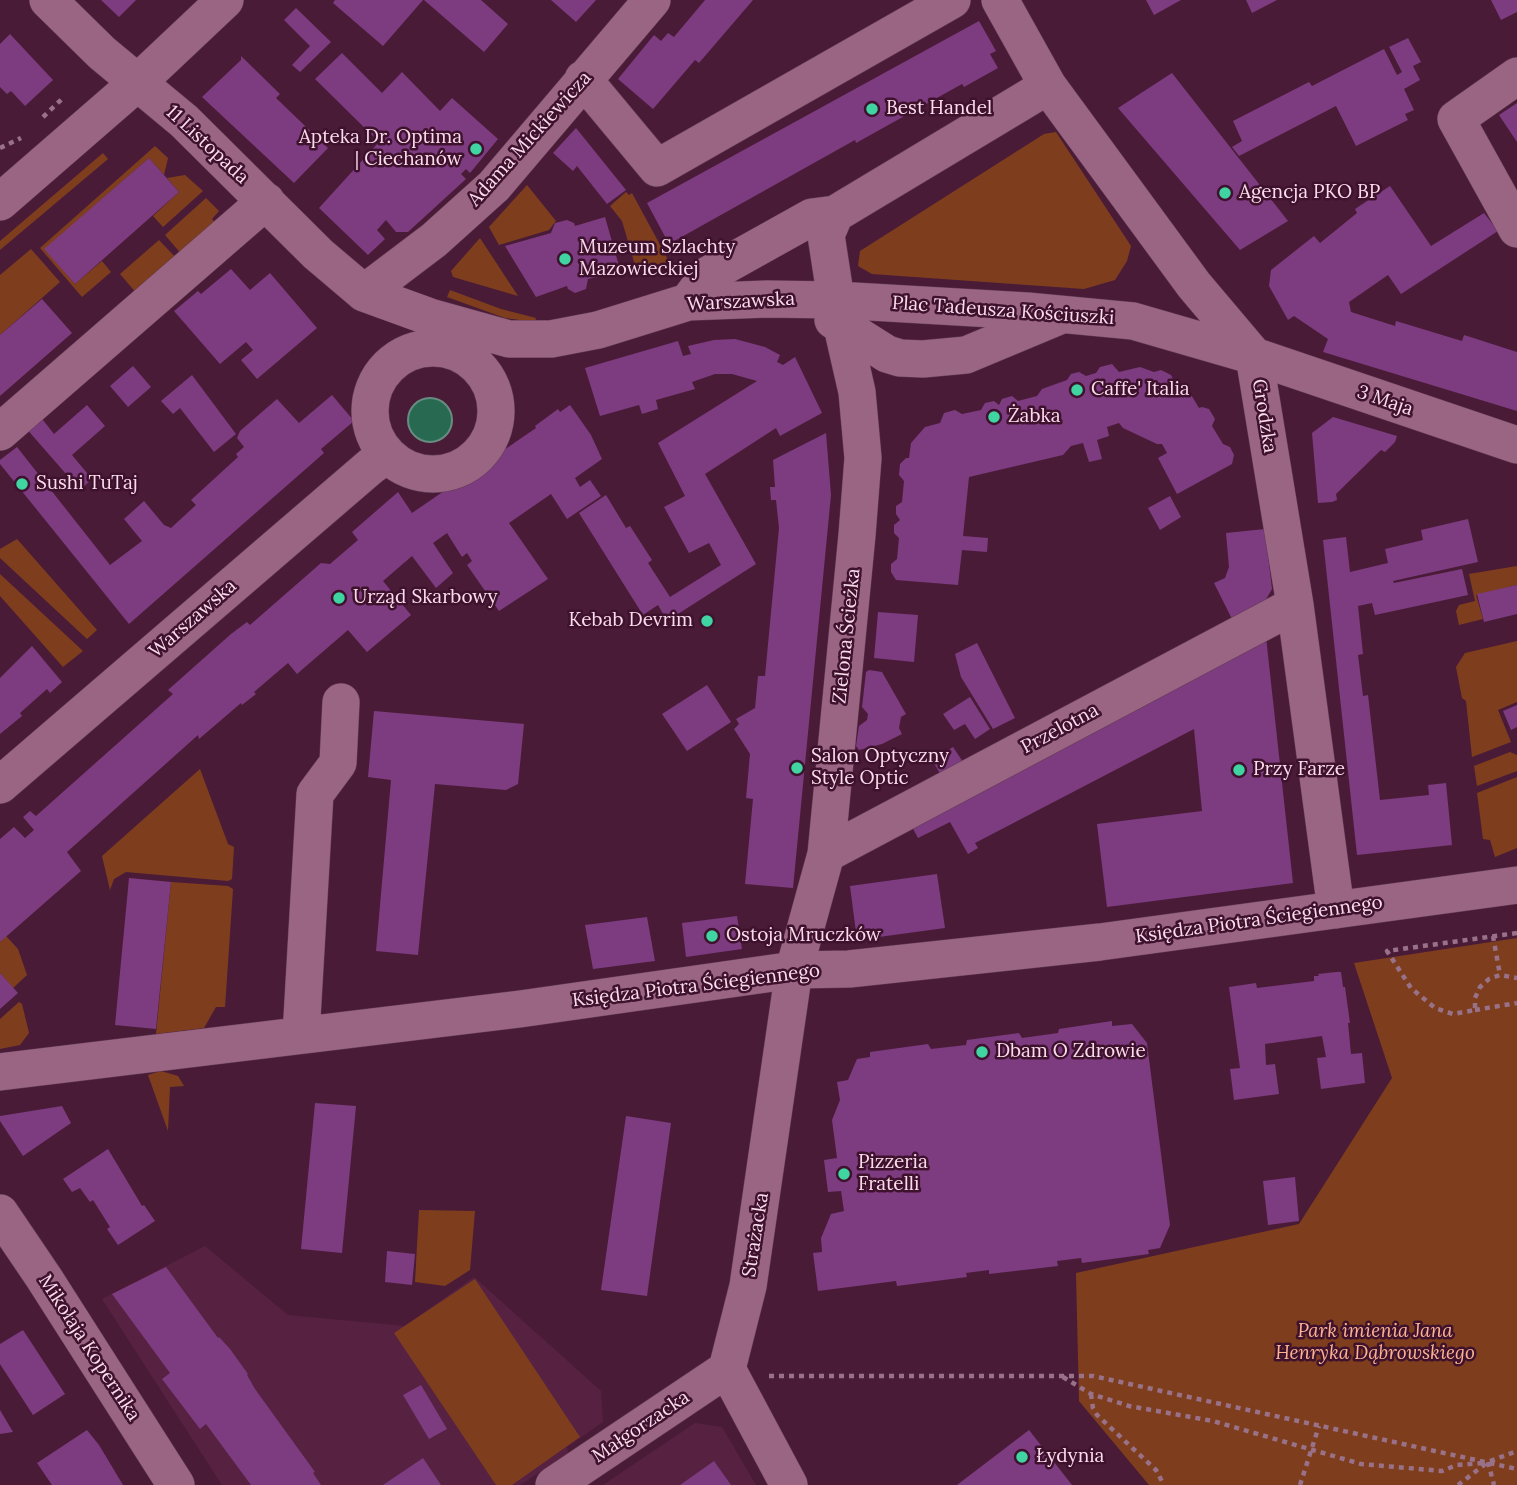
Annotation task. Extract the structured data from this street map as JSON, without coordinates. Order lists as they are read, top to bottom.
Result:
{
  "streets": {
    "street": [
      "Adama Mickiewicza",
      "11 Listopada",
      "Warszawska",
      "Plac Tadeusza Kościuszki",
      "3 Maja",
      "Grodzka",
      "Zielona Ścieżka",
      "Przelotna",
      "Księdza Piotra Ściegiennego",
      "Strażacka",
      "Mikołaja Kopernika",
      "Małgorzacka"
    ]
  },
  "crossings": [
    ["Adama Mickiewicza", "11 Listopada"],
    ["Adama Mickiewicza", "Warszawska"],
    ["11 Listopada", "Warszawska"],
    ["Warszawska", "Plac Tadeusza Kościuszki"],
    ["Warszawska", "Zielona Ścieżka"],
    ["Plac Tadeusza Kościuszki", "3 Maja"],
    ["Plac Tadeusza Kościuszki", "Grodzka"],
    ["Plac Tadeusza Kościuszki", "Zielona Ścieżka"],
    ["3 Maja", "Grodzka"],
    ["Grodzka", "Przelotna"],
    ["Grodzka", "Księdza Piotra Ściegiennego"],
    ["Zielona Ścieżka", "Przelotna"],
    ["Zielona Ścieżka", "Księdza Piotra Ściegiennego"],
    ["Zielona Ścieżka", "Strażacka"],
    ["Księdza Piotra Ściegiennego", "Strażacka"],
    ["Strażacka", "Małgorzacka"]
  ],
  "parks": ["Park imienia Jana Henryka Dąbrowskiego"],
  "places": [
    "Best Handel",
    "Apteka Dr. Optima | Ciechanów",
    "Agencja PKO BP",
    "Muzeum Szlachty Mazowieckiej",
    "Caffe' Italia",
    "Żabka",
    "Sushi TuTaj",
    "Urząd Skarbowy",
    "Kebab Devrim",
    "Salon Optyczny Style Optic",
    "Przy Farze",
    "Ostoja Mruczków",
    "Dbam O Zdrowie",
    "Pizzeria Fratelli",
    "Łydynia"
  ]
}
